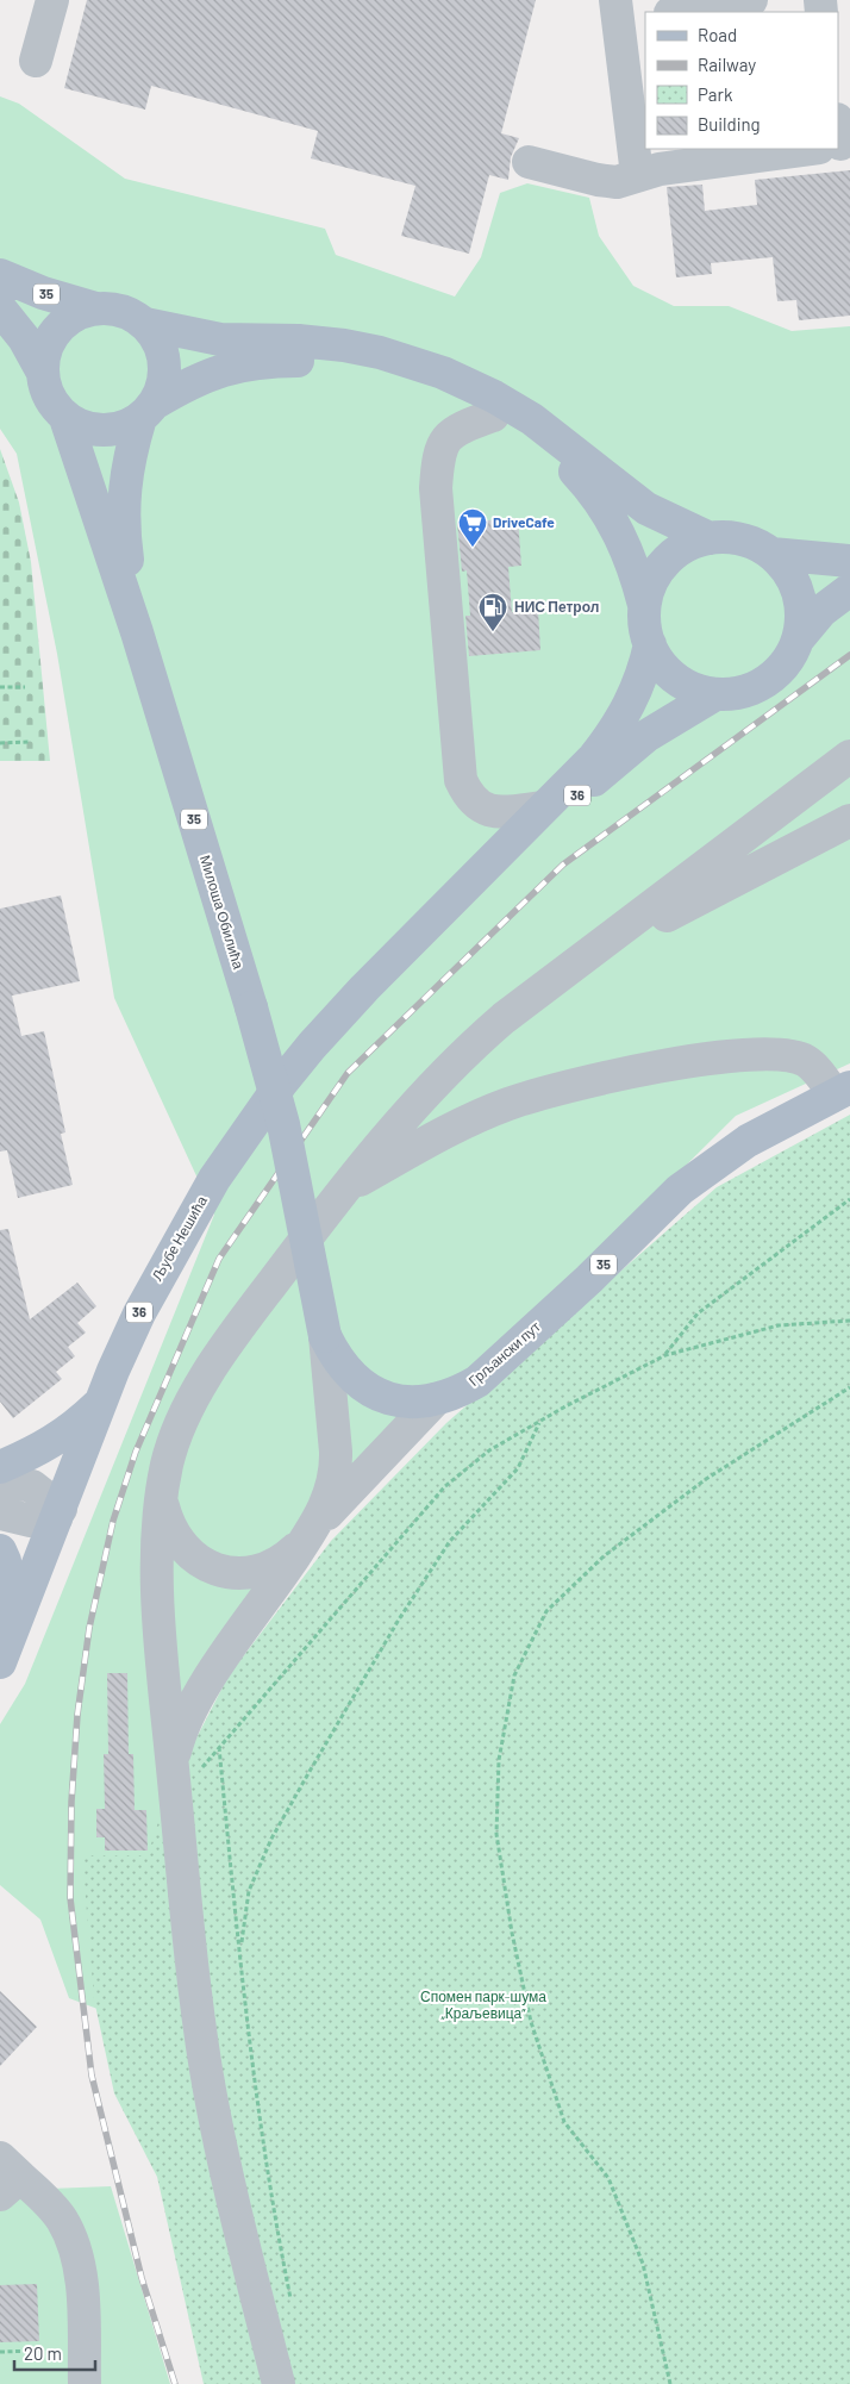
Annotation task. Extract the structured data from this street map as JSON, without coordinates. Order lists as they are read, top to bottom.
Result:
{
  "streets": {
    "main road": [
      "35",
      "36",
      "Милоша Обилића",
      "Љубе Нешића",
      "Грљански пут"
    ]
  },
  "crossings": [
    ["35", "Милоша Обилића"],
    ["36", "Љубе Нешића"],
    ["Милоша Обилића", "Грљански пут"]
  ],
  "parks": ["Спомен парк-шума „Краљевица”"],
  "places": {
    "supermarket": ["DriveCafe"],
    "fuel station": ["НИС Петрол"]
  },
  "legend": [
    "Road",
    "Railway",
    "Park",
    "Building"
  ],
  "scale_bar": "20 m"
}
